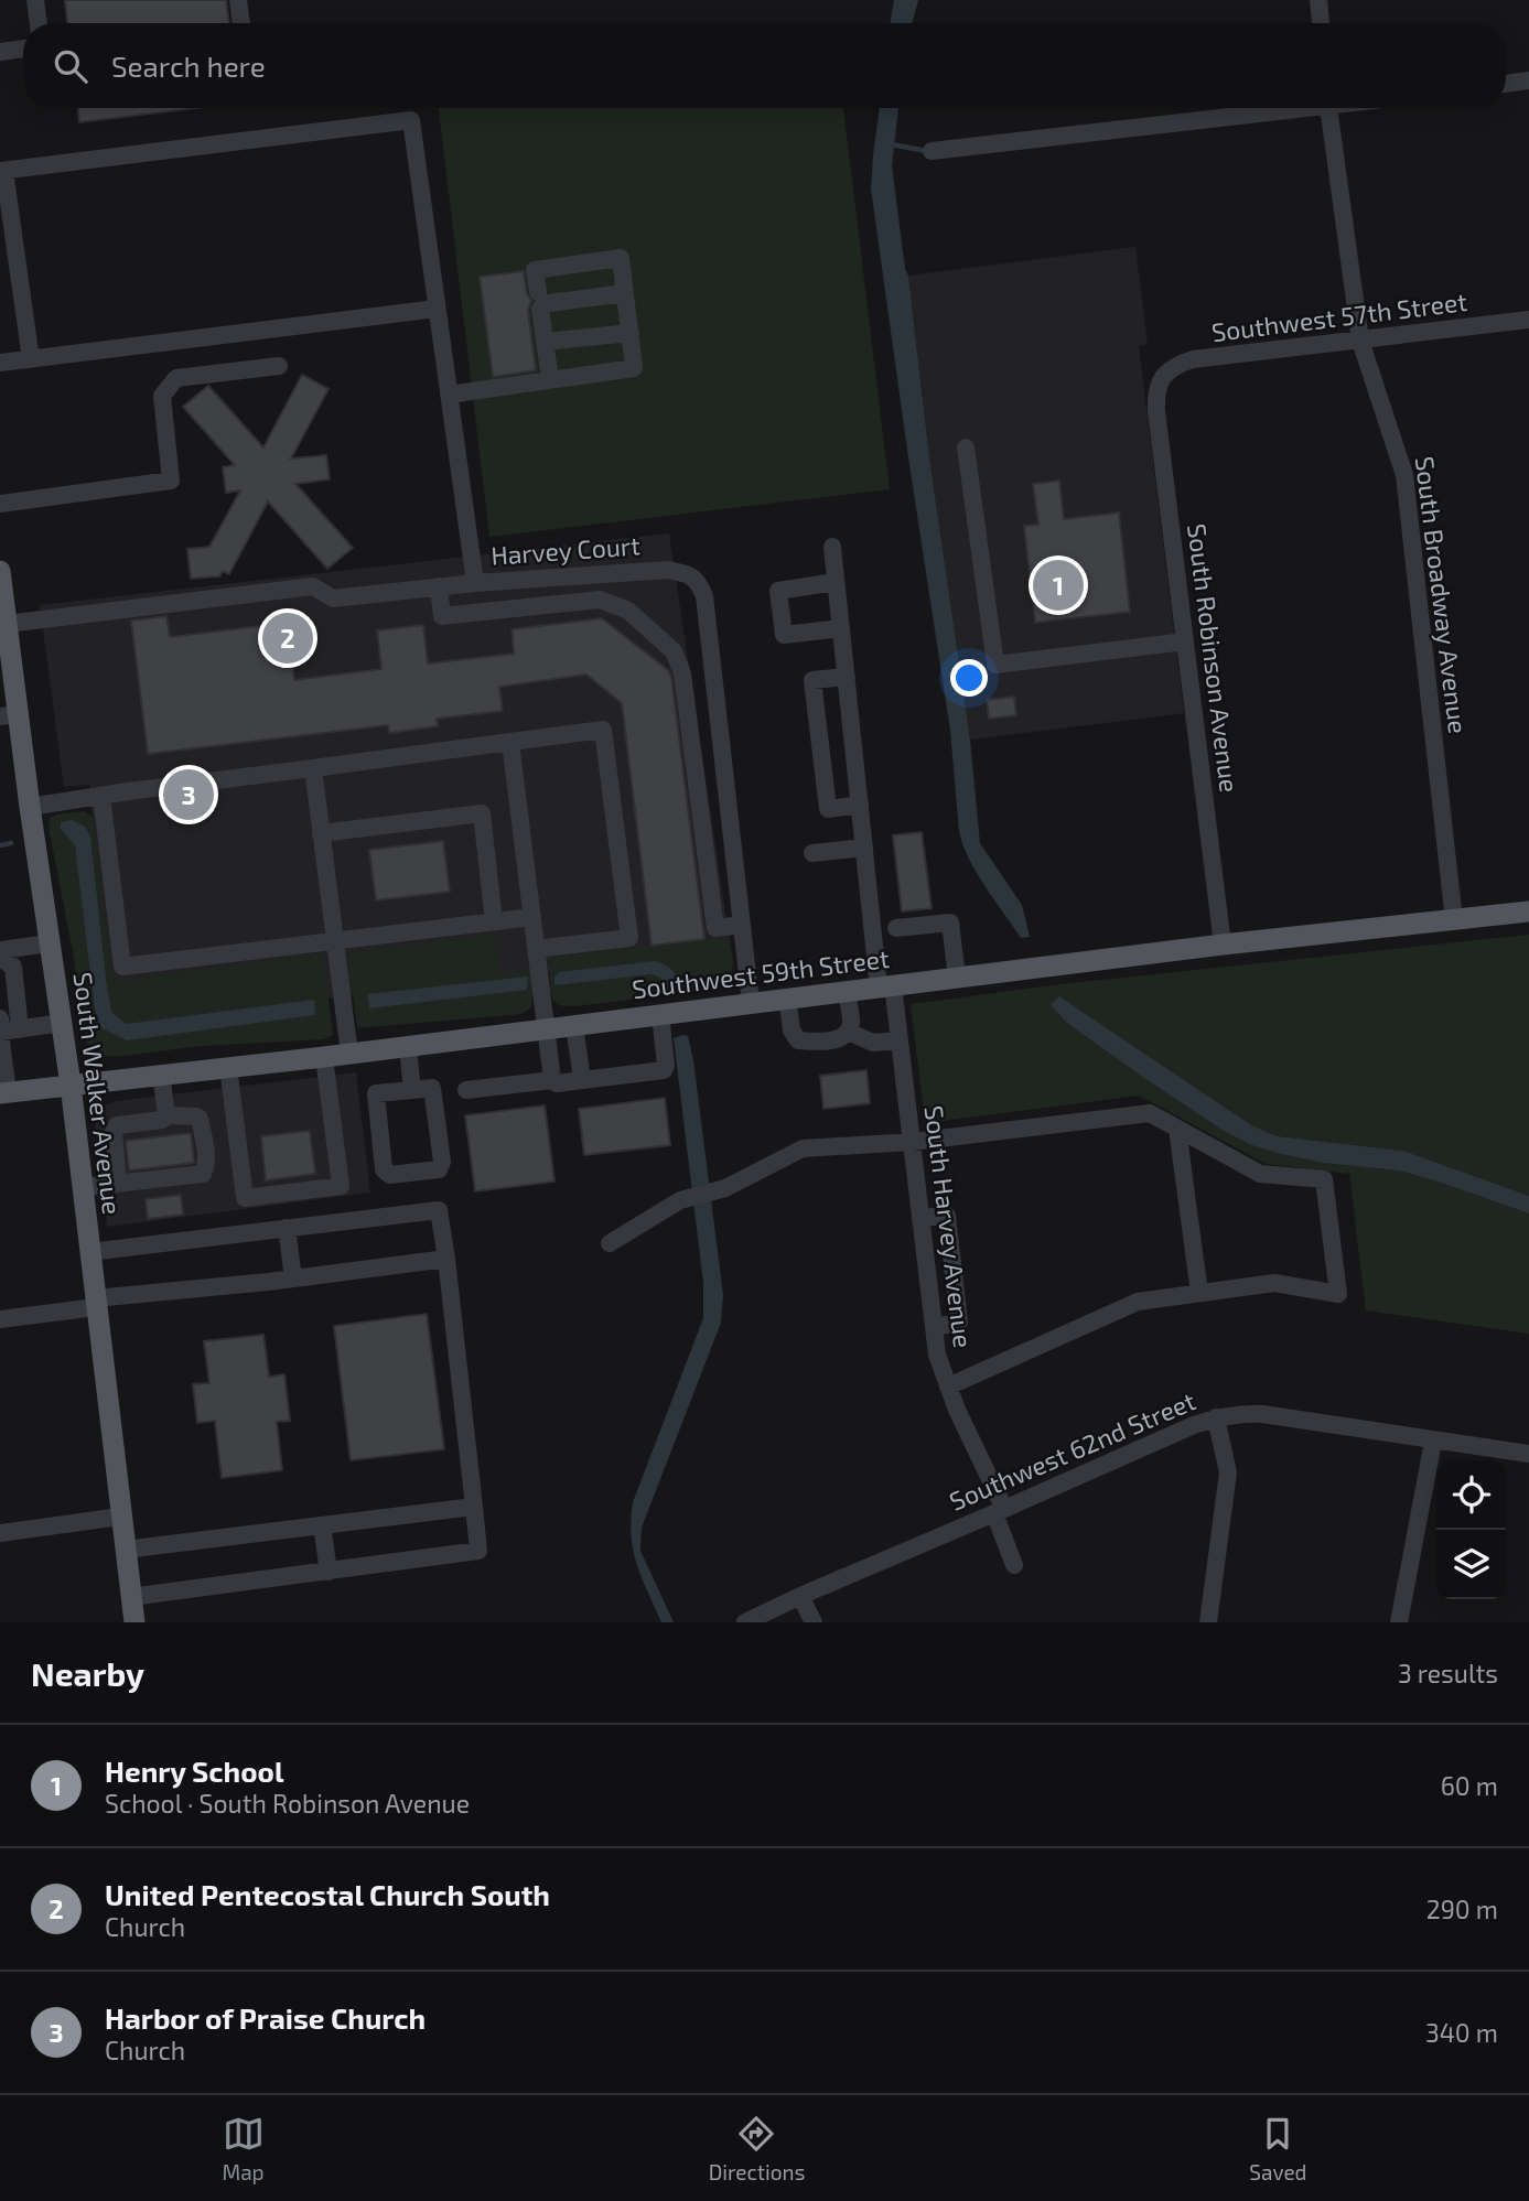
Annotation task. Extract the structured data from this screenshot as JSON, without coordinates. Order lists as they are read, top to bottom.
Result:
{
  "streets": {
    "main road": ["Southwest 59th Street", "South Walker Avenue"],
    "street": [
      "Southwest 57th Street",
      "Harvey Court",
      "South Broadway Avenue",
      "South Robinson Avenue",
      "South Harvey Avenue",
      "Southwest 62nd Street"
    ]
  },
  "crossings": [
    ["Southwest 57th Street", "South Broadway Avenue"],
    ["Southwest 57th Street", "South Robinson Avenue"],
    ["Harvey Court", "Southwest 59th Street"],
    ["South Broadway Avenue", "Southwest 59th Street"],
    ["South Robinson Avenue", "Southwest 59th Street"],
    ["Southwest 59th Street", "South Walker Avenue"],
    ["Southwest 59th Street", "South Harvey Avenue"],
    ["South Harvey Avenue", "Southwest 62nd Street"]
  ],
  "page": {
    "search": "Search here",
    "pins": ["1", "2", "3"],
    "heading": ["Nearby", "3 results"],
    "list": [
      {
        "mark": "1",
        "name": "Henry School",
        "note": "School · South Robinson Avenue",
        "value": "60 m"
      },
      {
        "mark": "2",
        "name": "United Pentecostal Church South",
        "note": "Church",
        "value": "290 m"
      },
      {
        "mark": "3",
        "name": "Harbor of Praise Church",
        "note": "Church",
        "value": "340 m"
      }
    ],
    "nav": ["Map", "Directions", "Saved"]
  }
}
